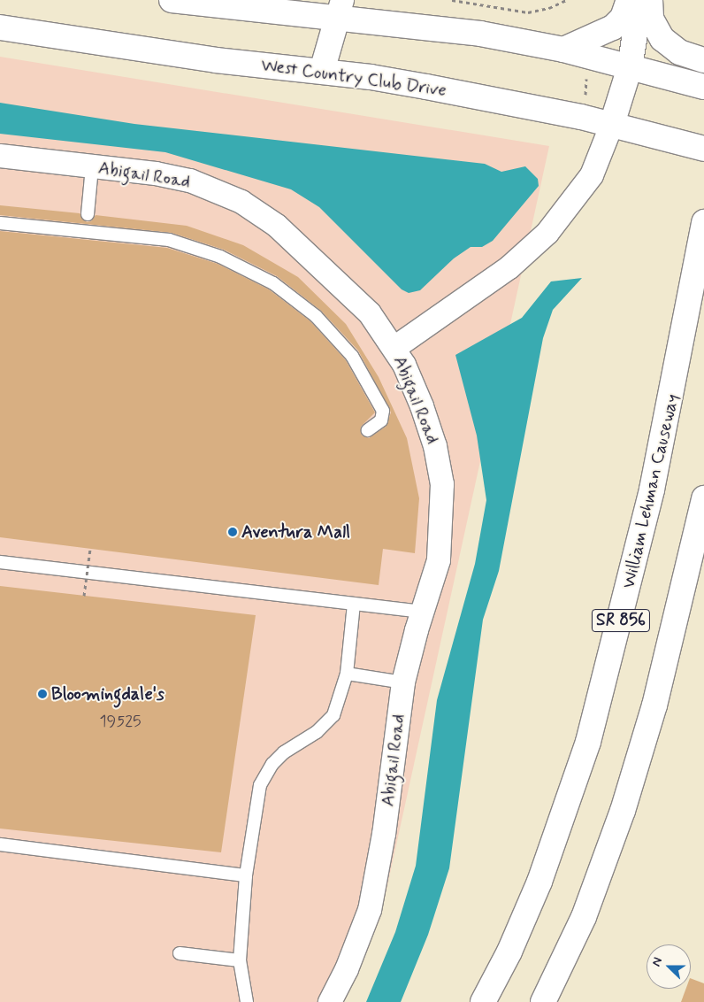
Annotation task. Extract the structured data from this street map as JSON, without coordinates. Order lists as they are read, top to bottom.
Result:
{
  "streets": {
    "main road": ["West Country Club Drive", "William Lehman Causeway", "SR 856"],
    "street": ["Abigail Road"]
  },
  "places": ["Aventura Mall", "Bloomingdale's"],
  "house_numbers": ["19525"],
  "north": "left"
}
